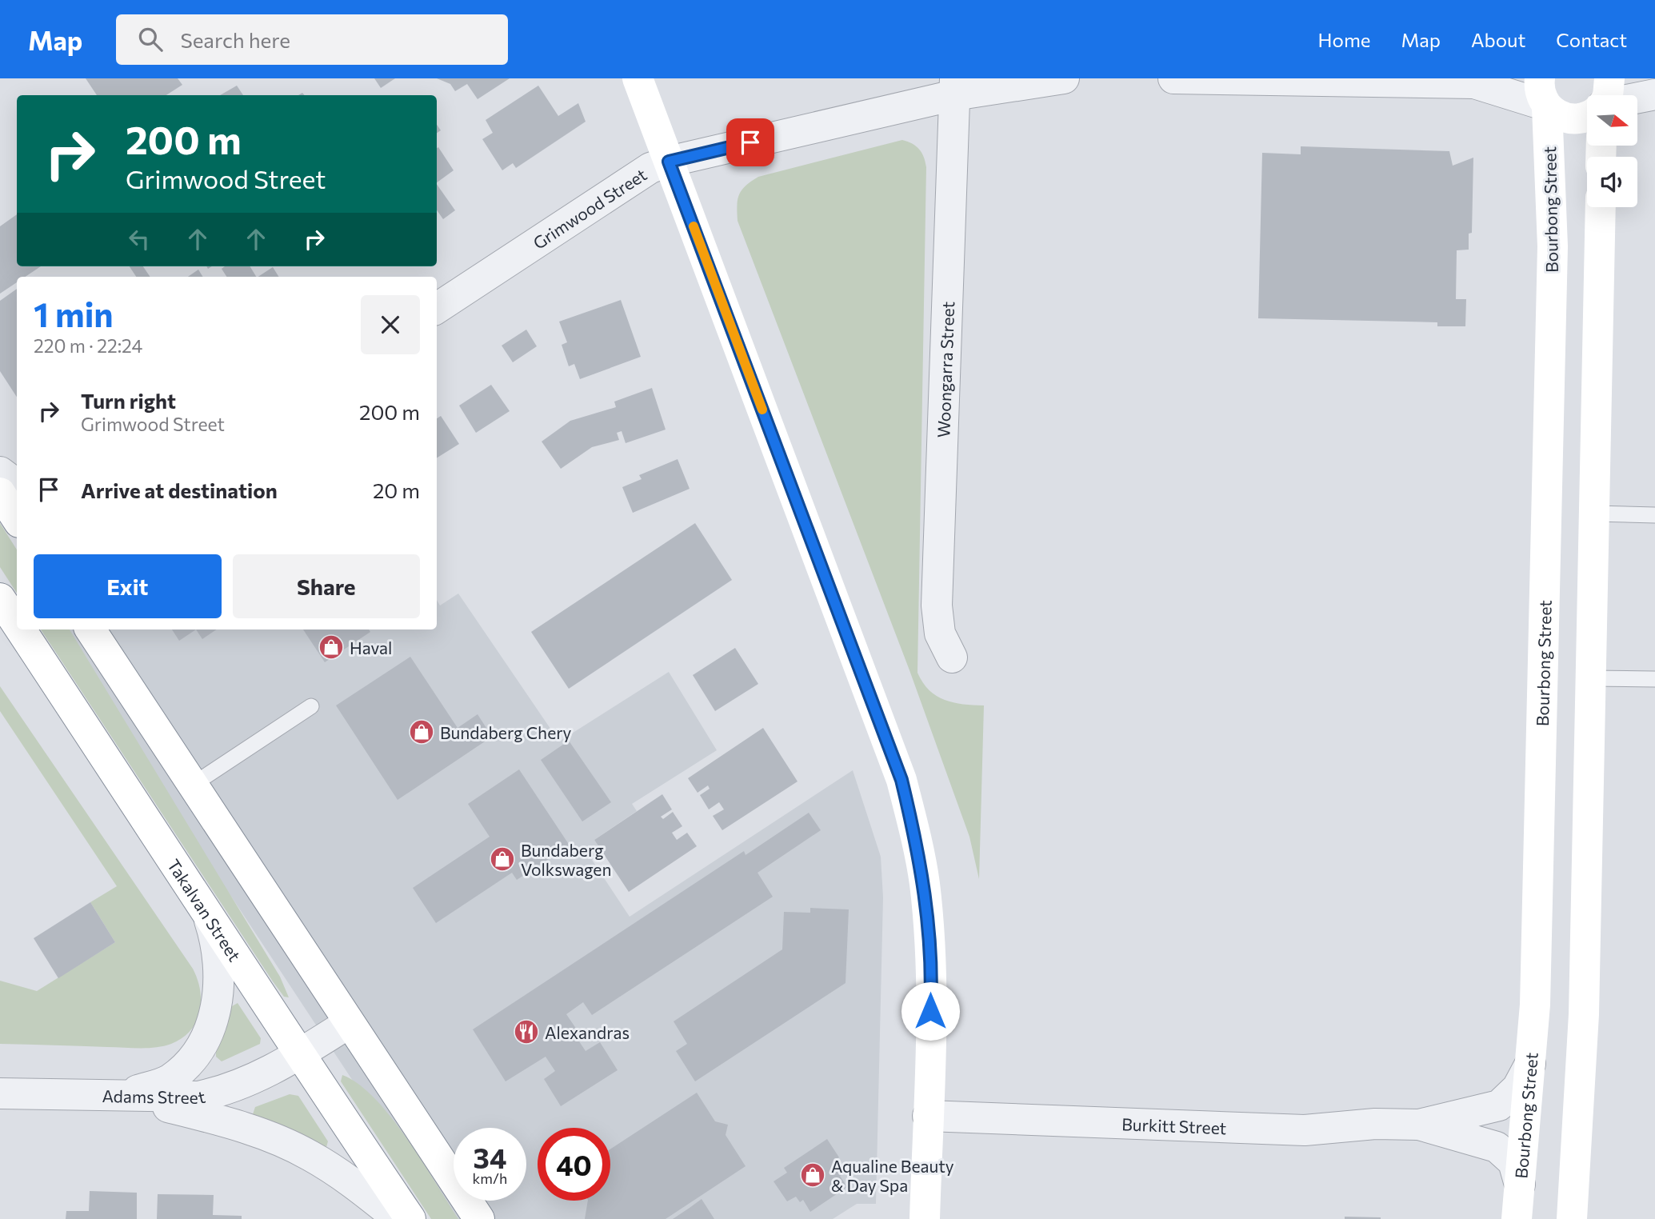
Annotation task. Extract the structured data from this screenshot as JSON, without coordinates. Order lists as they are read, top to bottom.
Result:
{
  "streets": {
    "main road": ["Bourbong Street", "Takalvan Street"],
    "street": [
      "Grimwood Street",
      "Woongarra Street",
      "Adams Street",
      "Burkitt Street"
    ]
  },
  "crossings": [
    ["Grimwood Street", "Woongarra Street"],
    ["Bourbong Street", "Burkitt Street"],
    ["Takalvan Street", "Adams Street"]
  ],
  "places": {
    "shop": [
      "Haval",
      "Bundaberg Chery",
      "Bundaberg Volkswagen",
      "Aqualine Beauty & Day Spa"
    ],
    "restaurant": ["Alexandras"]
  },
  "north": "right",
  "page": {
    "header": "Map",
    "search": "Search here",
    "nav": [
      "Home",
      "Map",
      "About",
      "Contact"
    ],
    "turn": ["200 m", "Grimwood Street"],
    "heading": ["1 min", "220 m · 22:24"],
    "list": [
      {
        "name": "Turn right",
        "note": "Grimwood Street",
        "value": "200 m"
      },
      {
        "name": "Arrive at destination",
        "value": "20 m"
      }
    ],
    "buttons": ["Exit", "Share"],
    "speed": "34 km/h",
    "limit": "40"
  }
}
